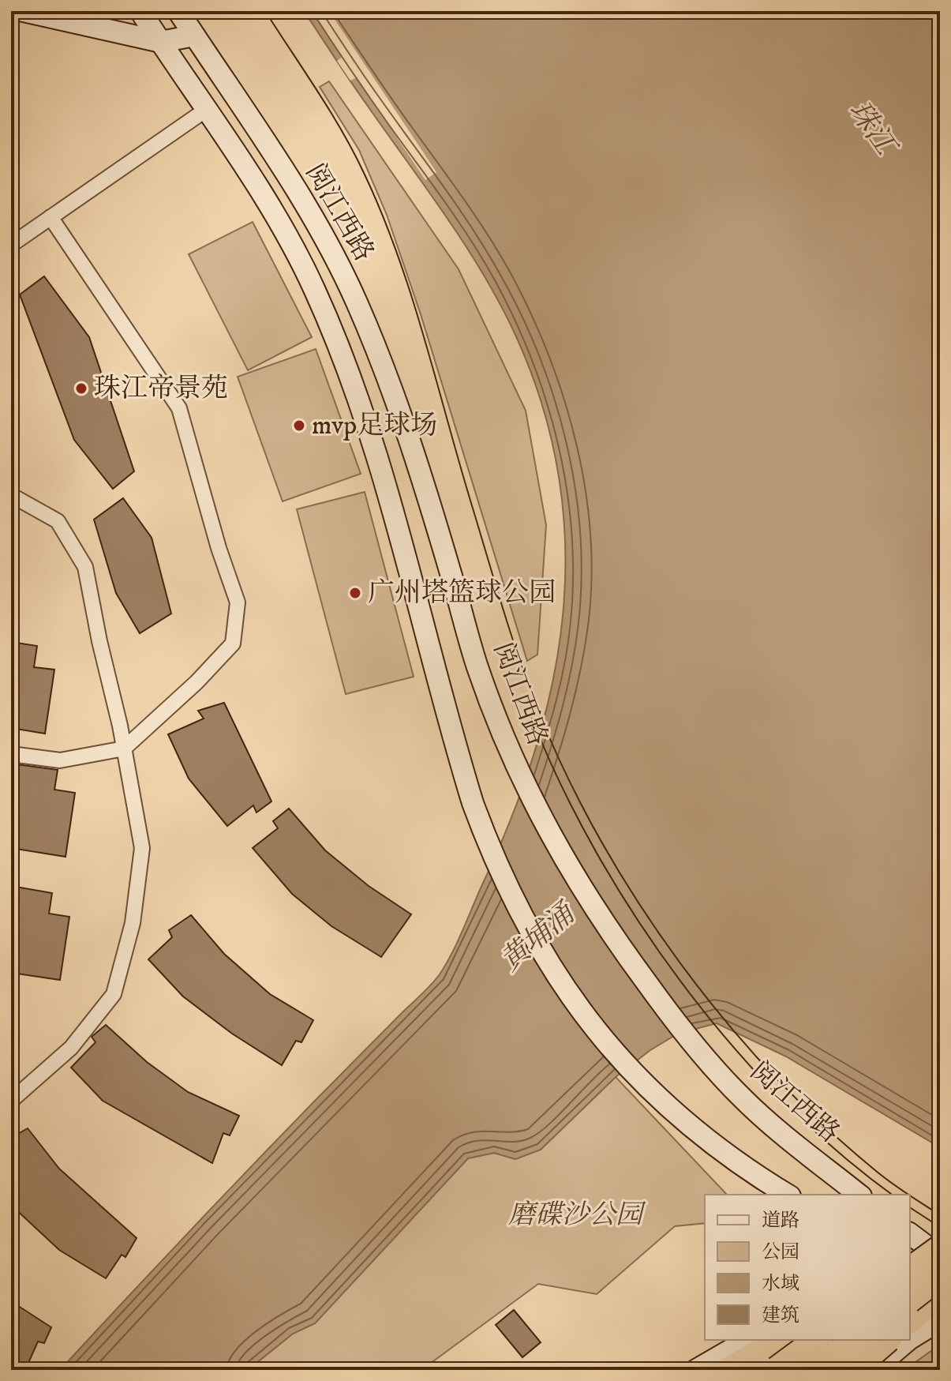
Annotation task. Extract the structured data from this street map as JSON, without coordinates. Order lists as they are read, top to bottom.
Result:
{
  "streets": {
    "main road": ["阅江西路"]
  },
  "water": ["珠江", "黄埔涌"],
  "parks": ["磨碟沙公园"],
  "places": ["珠江帝景苑", "mvp足球场", "广州塔篮球公园"],
  "legend": [
    "道路",
    "公园",
    "水域",
    "建筑"
  ]
}
